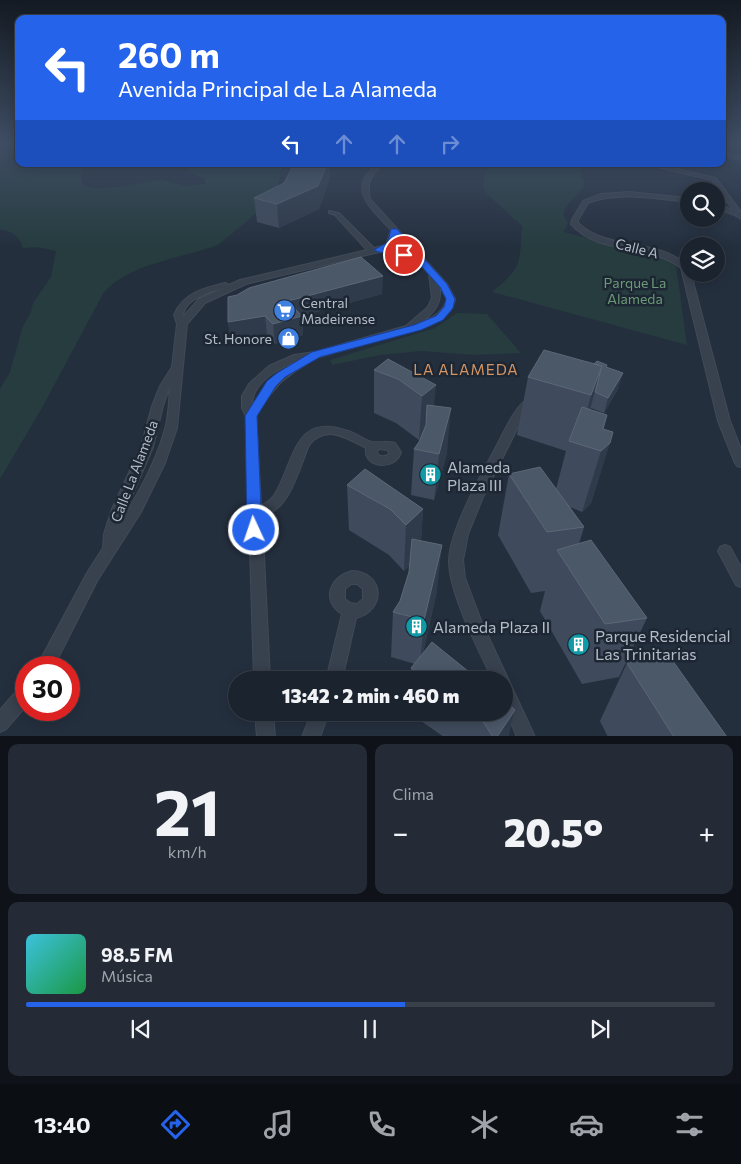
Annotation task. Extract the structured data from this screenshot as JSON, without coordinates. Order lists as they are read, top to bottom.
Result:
{
  "streets": {
    "street": ["Calle A", "Calle La Alameda"]
  },
  "districts": ["LA ALAMEDA"],
  "parks": ["Parque La Alameda"],
  "places": {
    "supermarket": ["Central Madeirense"],
    "shop": ["St. Honore"],
    "building": ["Alameda Plaza III", "Alameda Plaza II", "Parque Residencial Las Trinitarias"]
  },
  "page": {
    "turn": ["260 m", "Avenida Principal de La Alameda"],
    "limit": "30",
    "trip": "13:42 · 2 min · 460 m",
    "tile": [
      ["21", "km/h"],
      "Clima"
    ],
    "heat": ["−", "20.5°", "+"],
    "song": ["98.5 FM", "Música"],
    "tabs": "13:40"
  }
}
